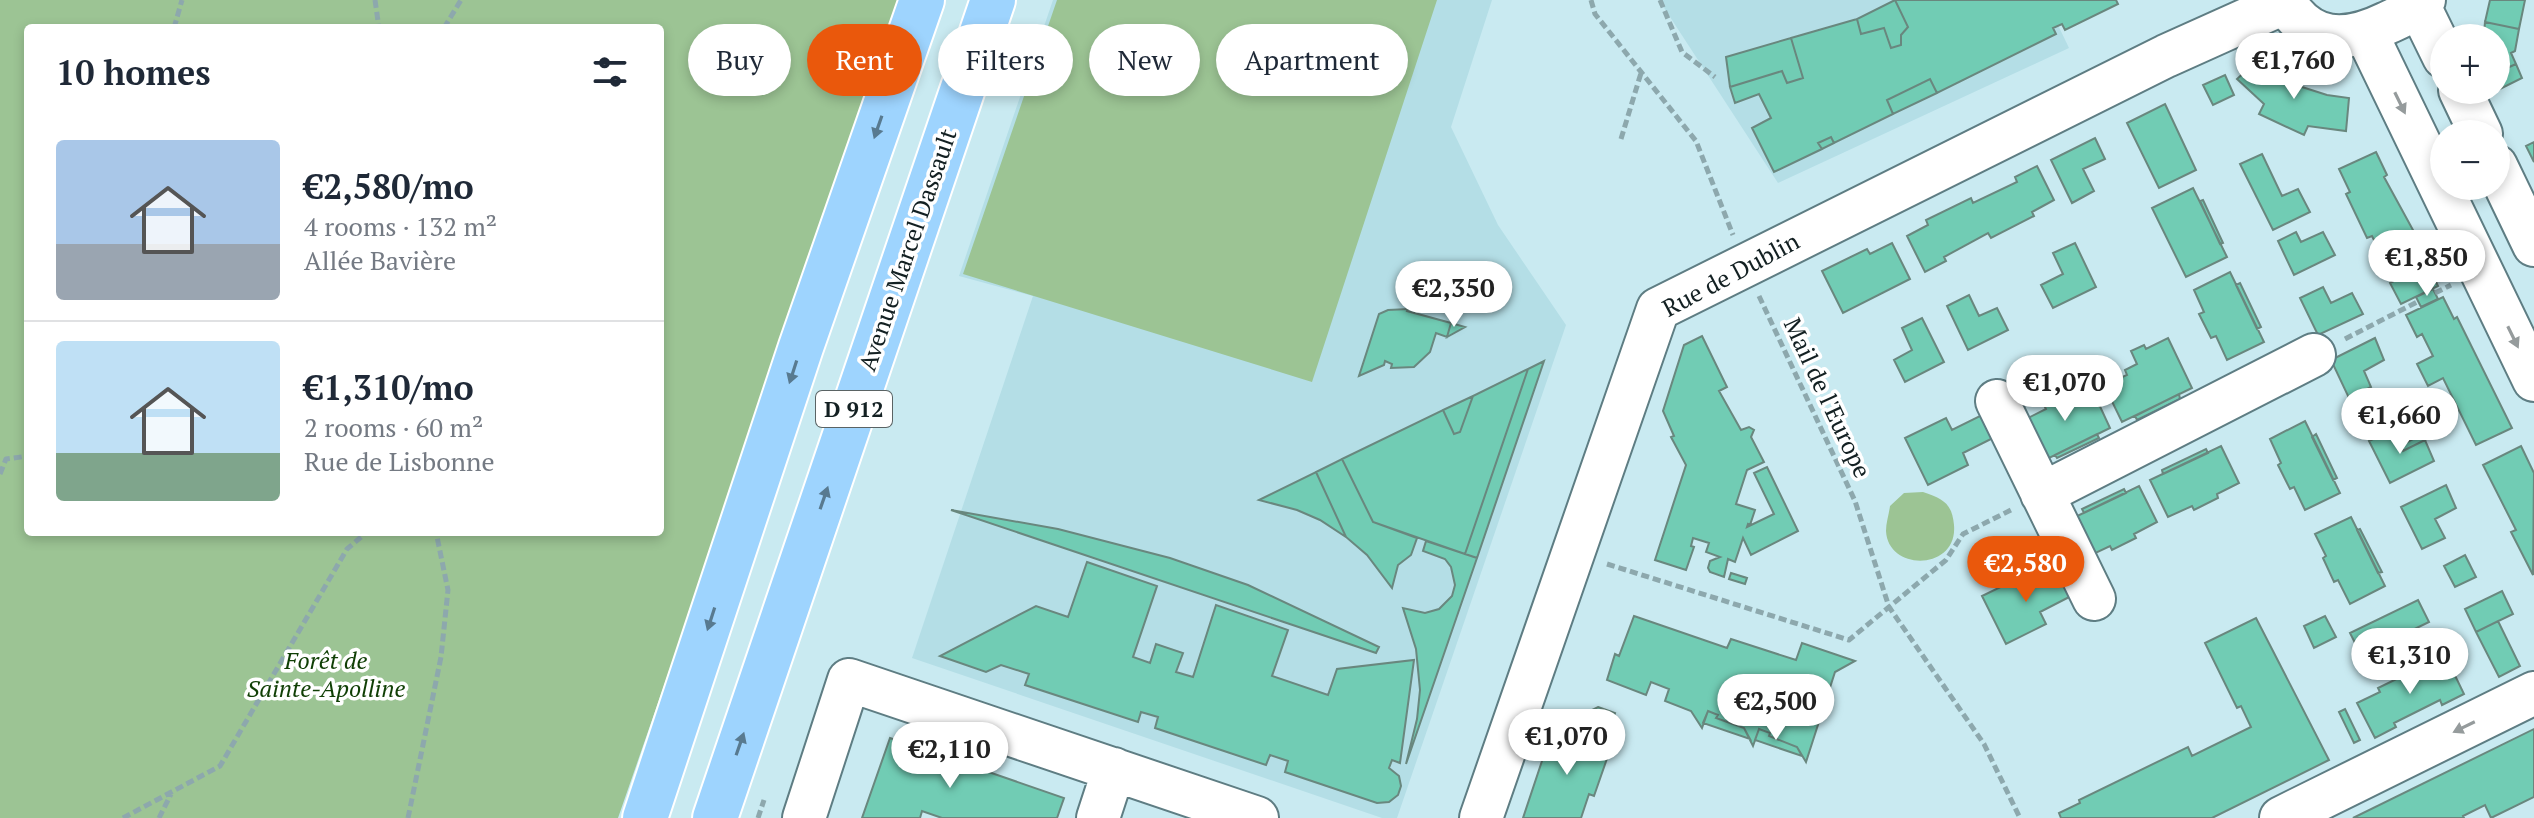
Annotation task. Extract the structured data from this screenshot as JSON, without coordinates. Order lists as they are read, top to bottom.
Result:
{
  "streets": {
    "main road": ["Avenue Marcel Dassault", "D 912"],
    "street": ["Rue de Dublin"],
    "path": ["Mail de l'Europe"]
  },
  "crossings": [
    ["Rue de Dublin", "Mail de l'Europe"]
  ],
  "parks": ["Forêt de Sainte-Apolline"],
  "page": {
    "map_buttons": ["+", "−"],
    "chip": [
      "Buy",
      "Rent",
      "Filters",
      "New",
      "Apartment"
    ],
    "heading": "10 homes",
    "price": [
      "€1,760",
      "€1,850",
      "€2,350",
      "€1,070",
      "€1,660",
      "€2,580",
      "€1,310",
      "€2,500",
      "€1,070",
      "€2,110"
    ],
    "list": [
      {
        "name": "€2,580/mo",
        "note": "4 rooms · 132 m² · Allée Bavière"
      },
      {
        "name": "€1,310/mo",
        "note": "2 rooms · 60 m² · Rue de Lisbonne"
      }
    ]
  }
}
